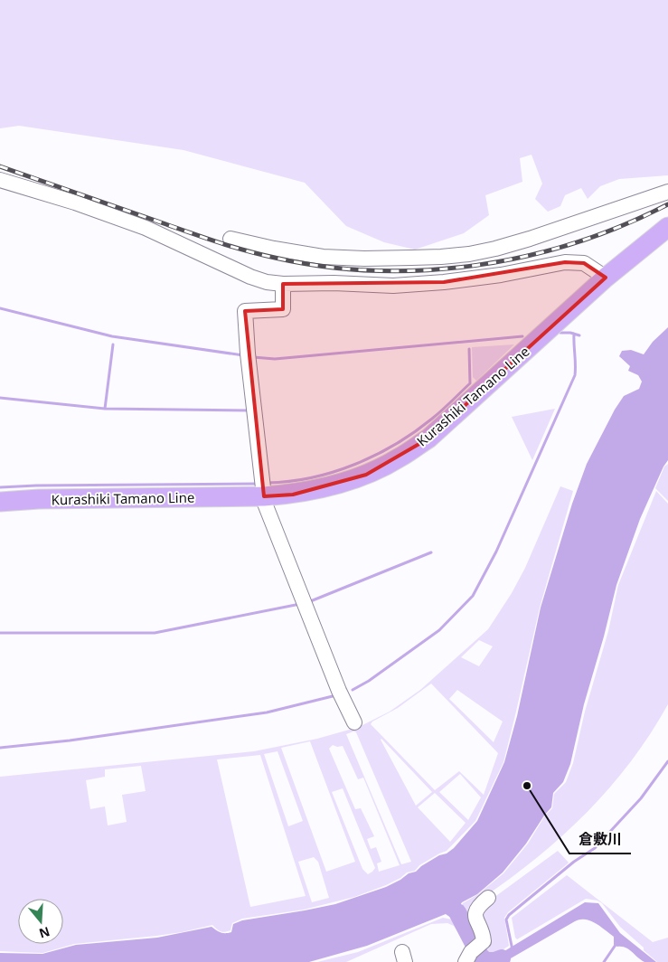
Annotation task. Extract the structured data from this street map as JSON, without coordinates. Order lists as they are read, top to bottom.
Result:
{
  "streets": {
    "main road": ["Kurashiki Tamano Line"]
  },
  "places": ["倉敷川"],
  "north": "bottom"
}
